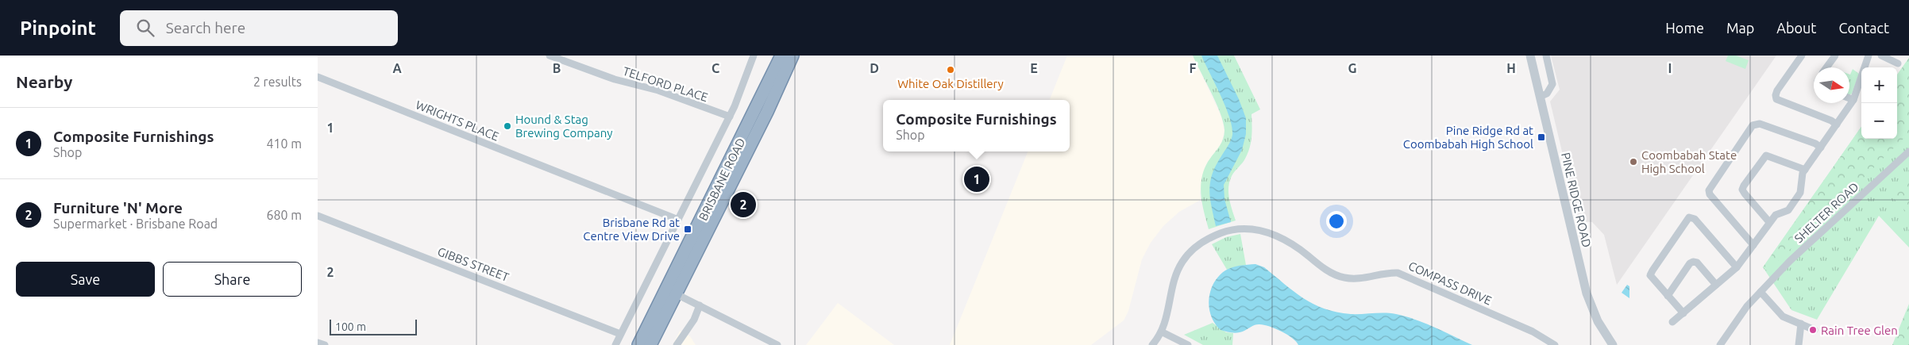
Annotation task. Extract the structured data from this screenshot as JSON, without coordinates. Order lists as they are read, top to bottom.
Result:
{
  "streets": {
    "highway": ["BRISBANE ROAD"],
    "street": [
      "TELFORD PLACE",
      "WRIGHTS PLACE",
      "PINE RIDGE ROAD",
      "SHELTER ROAD",
      "GIBBS STREET",
      "COMPASS DRIVE"
    ]
  },
  "crossings": [
    ["TELFORD PLACE", "BRISBANE ROAD"],
    ["WRIGHTS PLACE", "BRISBANE ROAD"],
    ["BRISBANE ROAD", "GIBBS STREET"]
  ],
  "places": {
    "other": [
      "White Oak Distillery",
      "Hound & Stag Brewing Company",
      "Coombabah State High School",
      "Rain Tree Glen"
    ],
    "transit": ["Pine Ridge Rd at Coombabah High School", "Brisbane Rd at Centre View Drive"]
  },
  "scale_bar": "100 m",
  "north": "right",
  "page": {
    "header": "Pinpoint",
    "search": "Search here",
    "nav": [
      "Home",
      "Map",
      "About",
      "Contact"
    ],
    "heading": ["Nearby", "2 results"],
    "map_buttons": ["+", "−"],
    "popup": ["Composite Furnishings", "Shop"],
    "list": [
      {
        "mark": "1",
        "name": "Composite Furnishings",
        "note": "Shop",
        "value": "410 m"
      },
      {
        "mark": "2",
        "name": "Furniture 'N' More",
        "note": "Supermarket · Brisbane Road",
        "value": "680 m"
      }
    ],
    "pins": ["1", "2"],
    "buttons": ["Save", "Share"],
    "scale": "100 m"
  },
  "grid": {
    "columns": [
      "A",
      "B",
      "C",
      "D",
      "E",
      "F",
      "G",
      "H",
      "I"
    ],
    "rows": ["1", "2"]
  }
}
